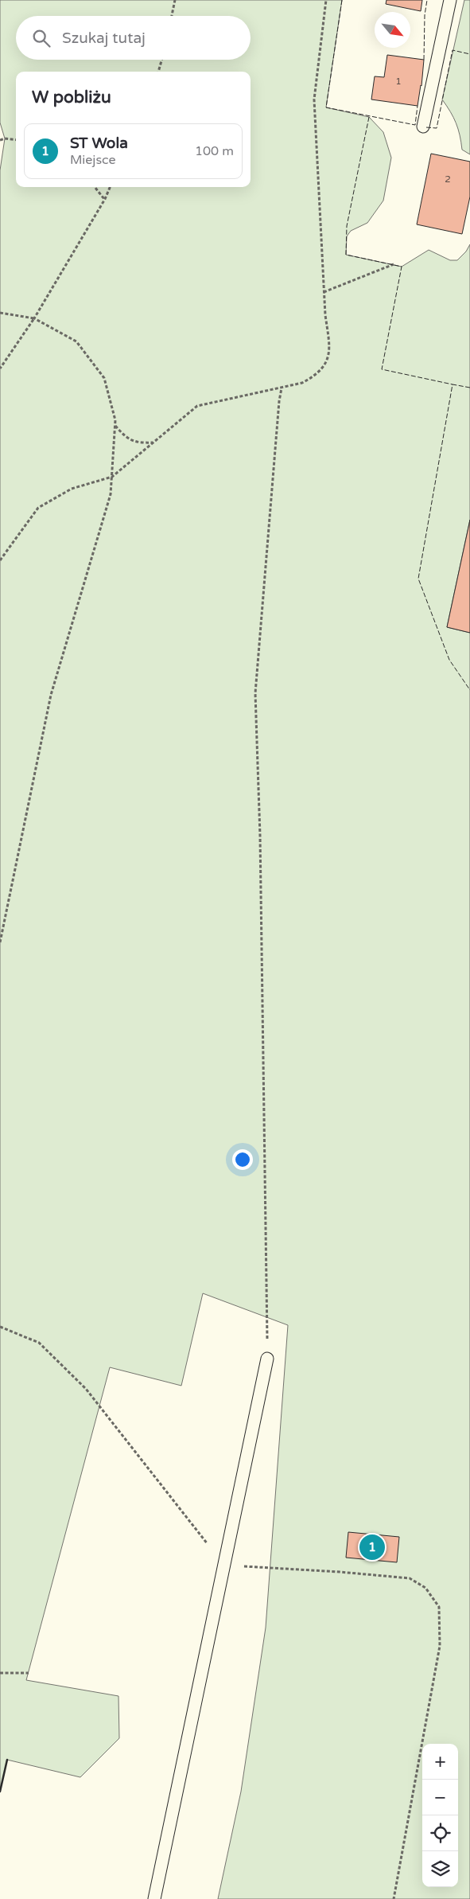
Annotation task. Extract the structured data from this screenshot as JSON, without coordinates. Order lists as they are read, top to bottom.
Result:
{
  "house_numbers": ["1", "2"],
  "north": "bottom right",
  "page": {
    "search": "Szukaj tutaj",
    "heading": "W pobliżu",
    "list": [
      {
        "mark": "1",
        "name": "ST Wola",
        "note": "Miejsce",
        "value": "100 m"
      }
    ],
    "pins": "1",
    "map_buttons": ["+", "−"]
  }
}
